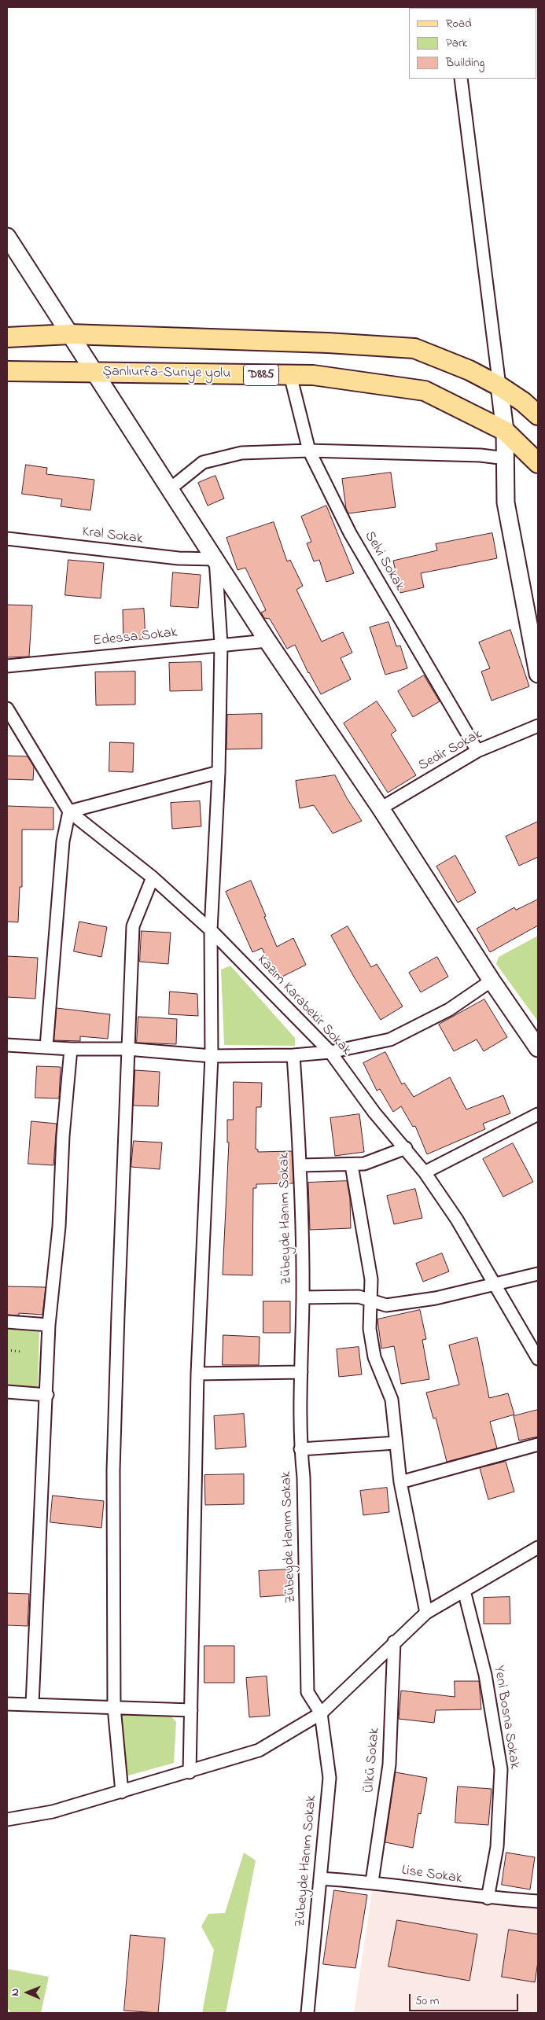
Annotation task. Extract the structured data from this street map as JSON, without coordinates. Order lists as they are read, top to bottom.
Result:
{
  "streets": {
    "main road": ["Şanlıurfa-Suriye yolu", "D885"],
    "street": [
      "Kral Sokak",
      "Selvi Sokak",
      "Edessa Sokak",
      "Sedir Sokak",
      "Kazım Karabekir Sokak",
      "Zübeyde Hanım Sokak",
      "Yeni Bosna Sokak",
      "Ülkü Sokak",
      "Lise Sokak"
    ]
  },
  "crossings": [
    ["Şanlıurfa-Suriye yolu", "Selvi Sokak"],
    ["Selvi Sokak", "Sedir Sokak"],
    ["Zübeyde Hanım Sokak", "Lise Sokak"],
    ["Yeni Bosna Sokak", "Lise Sokak"],
    ["Ülkü Sokak", "Lise Sokak"]
  ],
  "legend": ["Road", "Park", "Building"],
  "scale_bar": "50 m",
  "north": "left"
}
